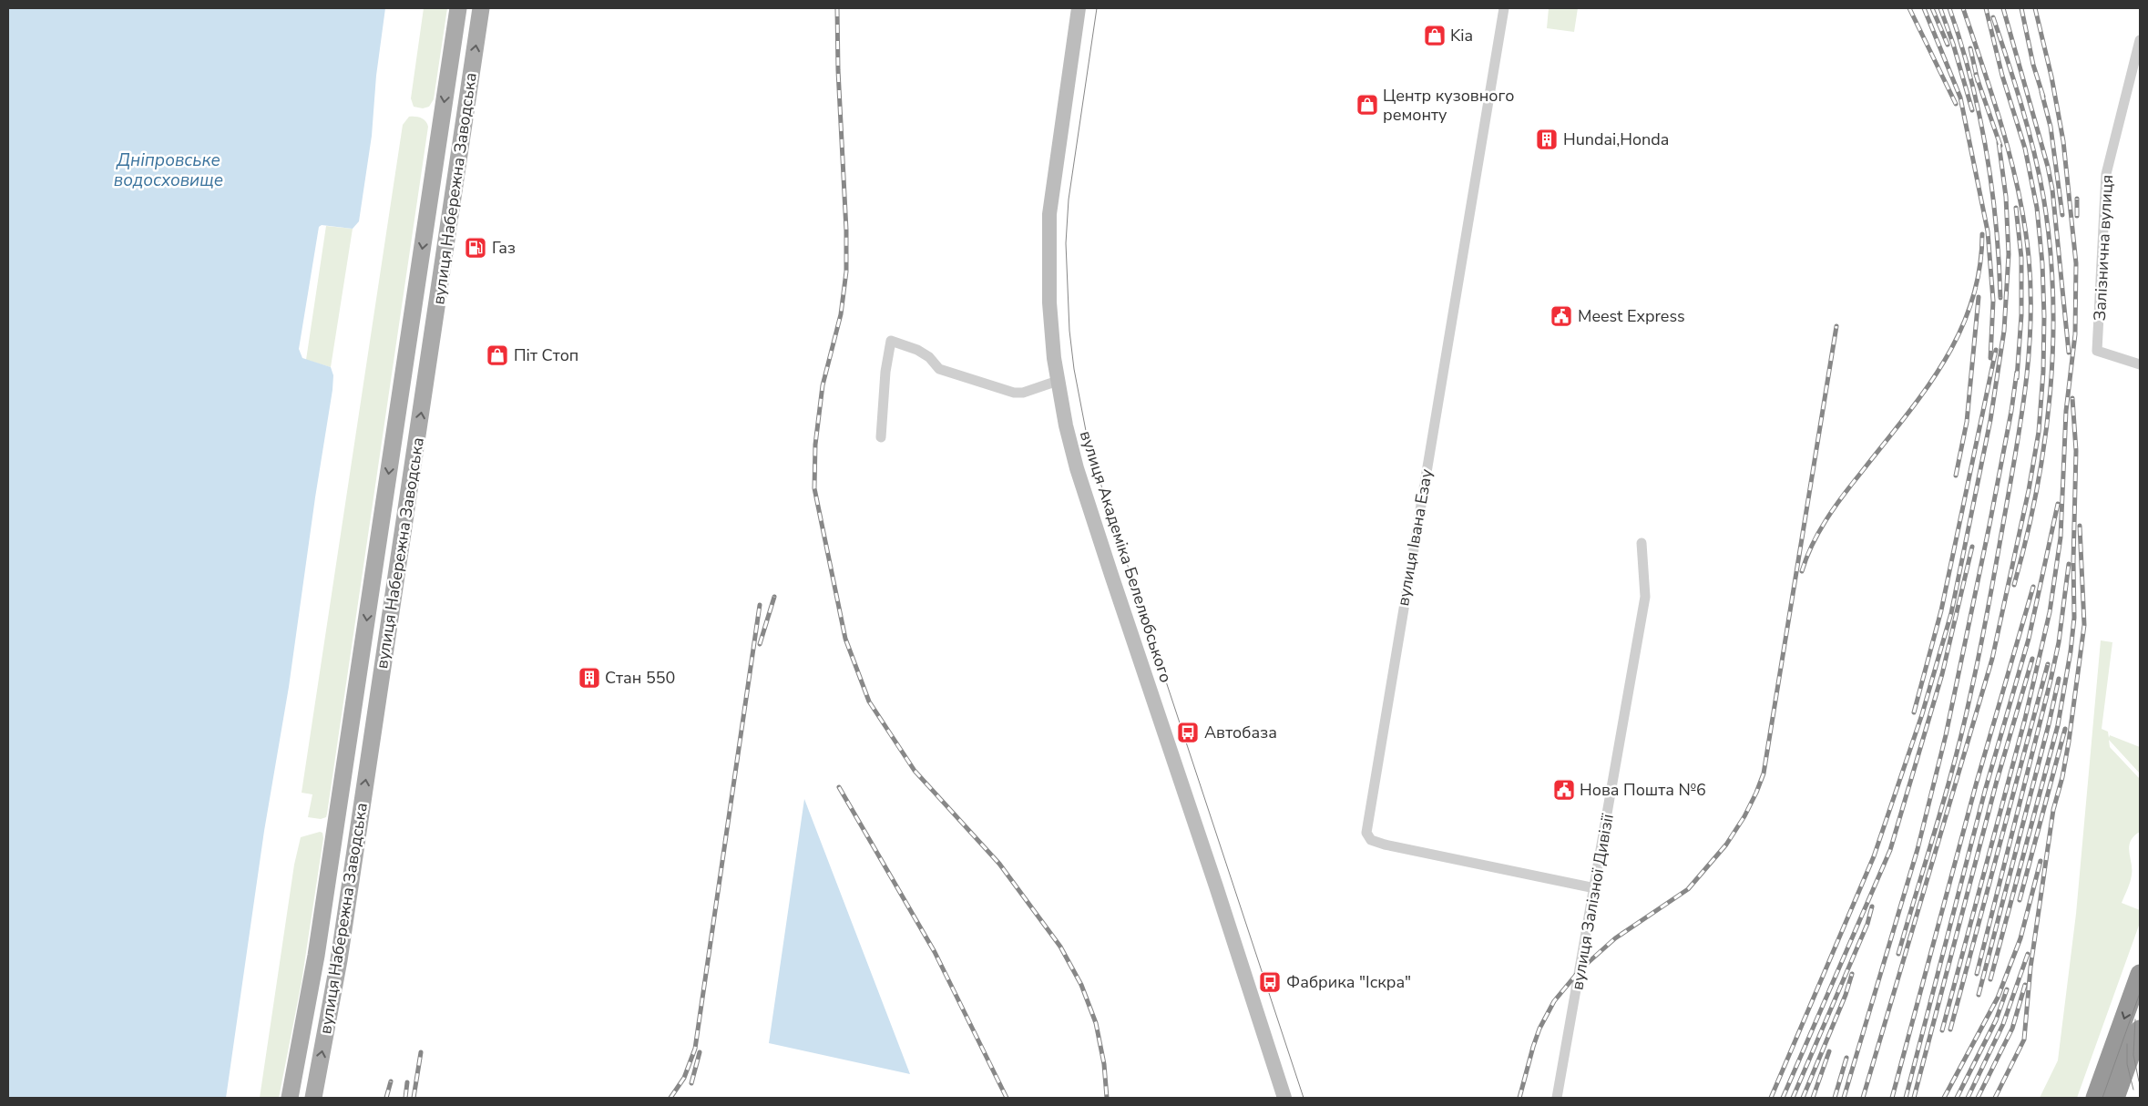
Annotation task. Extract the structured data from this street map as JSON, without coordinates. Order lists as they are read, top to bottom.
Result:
{
  "streets": {
    "main road": ["вулиця Набережна Заводська"],
    "street": [
      "Залізнична вулиця",
      "вулиця Івана Езау",
      "вулиця Академіка Белелюбського",
      "вулиця Залізної Дивізії"
    ]
  },
  "crossings": [
    ["вулиця Івана Езау", "вулиця Залізної Дивізії"]
  ],
  "water": ["Дніпровське водосховище"],
  "places": {
    "shop": ["Kia", "Центр кузовного ремонту", "Піт Стоп"],
    "building": ["Hundai,Honda", "Стан 550"],
    "fuel station": ["Газ"],
    "public building": ["Meest Express", "Нова Пошта №6"],
    "bus stop": ["Автобаза", "Фабрика \"Іскра\""]
  }
}
